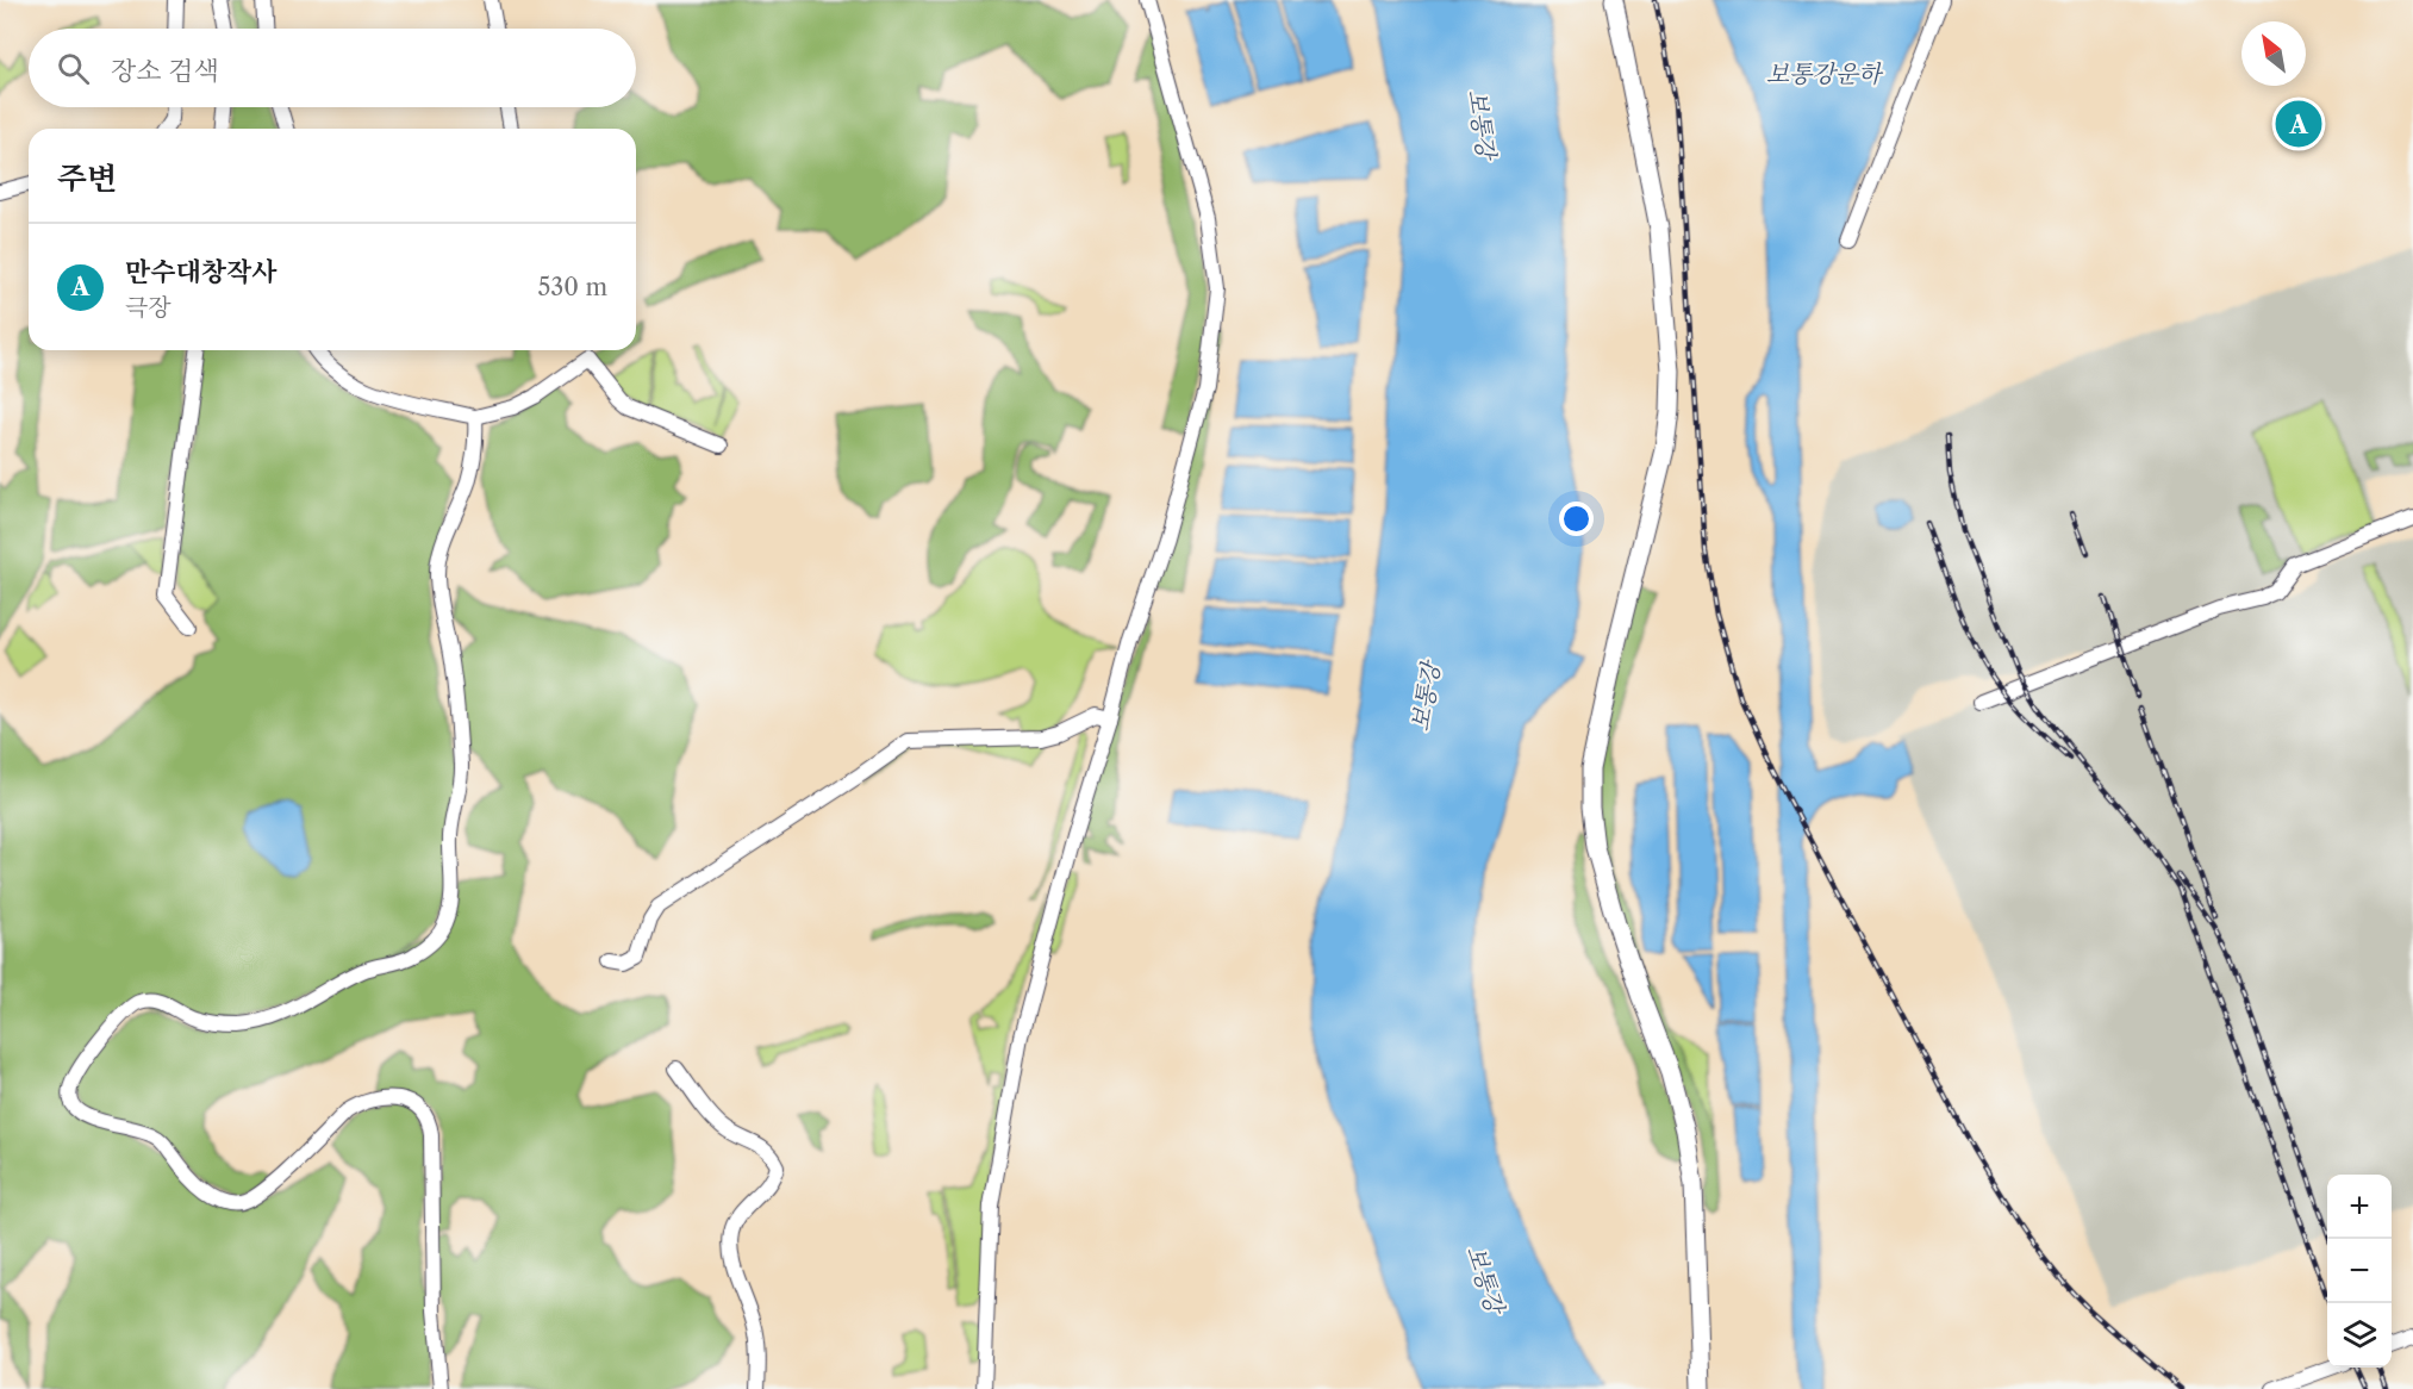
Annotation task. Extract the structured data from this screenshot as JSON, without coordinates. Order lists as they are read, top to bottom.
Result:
{
  "water": ["보통강운하", "보통강"],
  "north": "top left",
  "page": {
    "search": "장소 검색",
    "pins": "A",
    "heading": "주변",
    "list": [
      {
        "mark": "A",
        "name": "만수대창작사",
        "note": "극장",
        "value": "530 m"
      }
    ],
    "map_buttons": ["+", "−"]
  }
}
